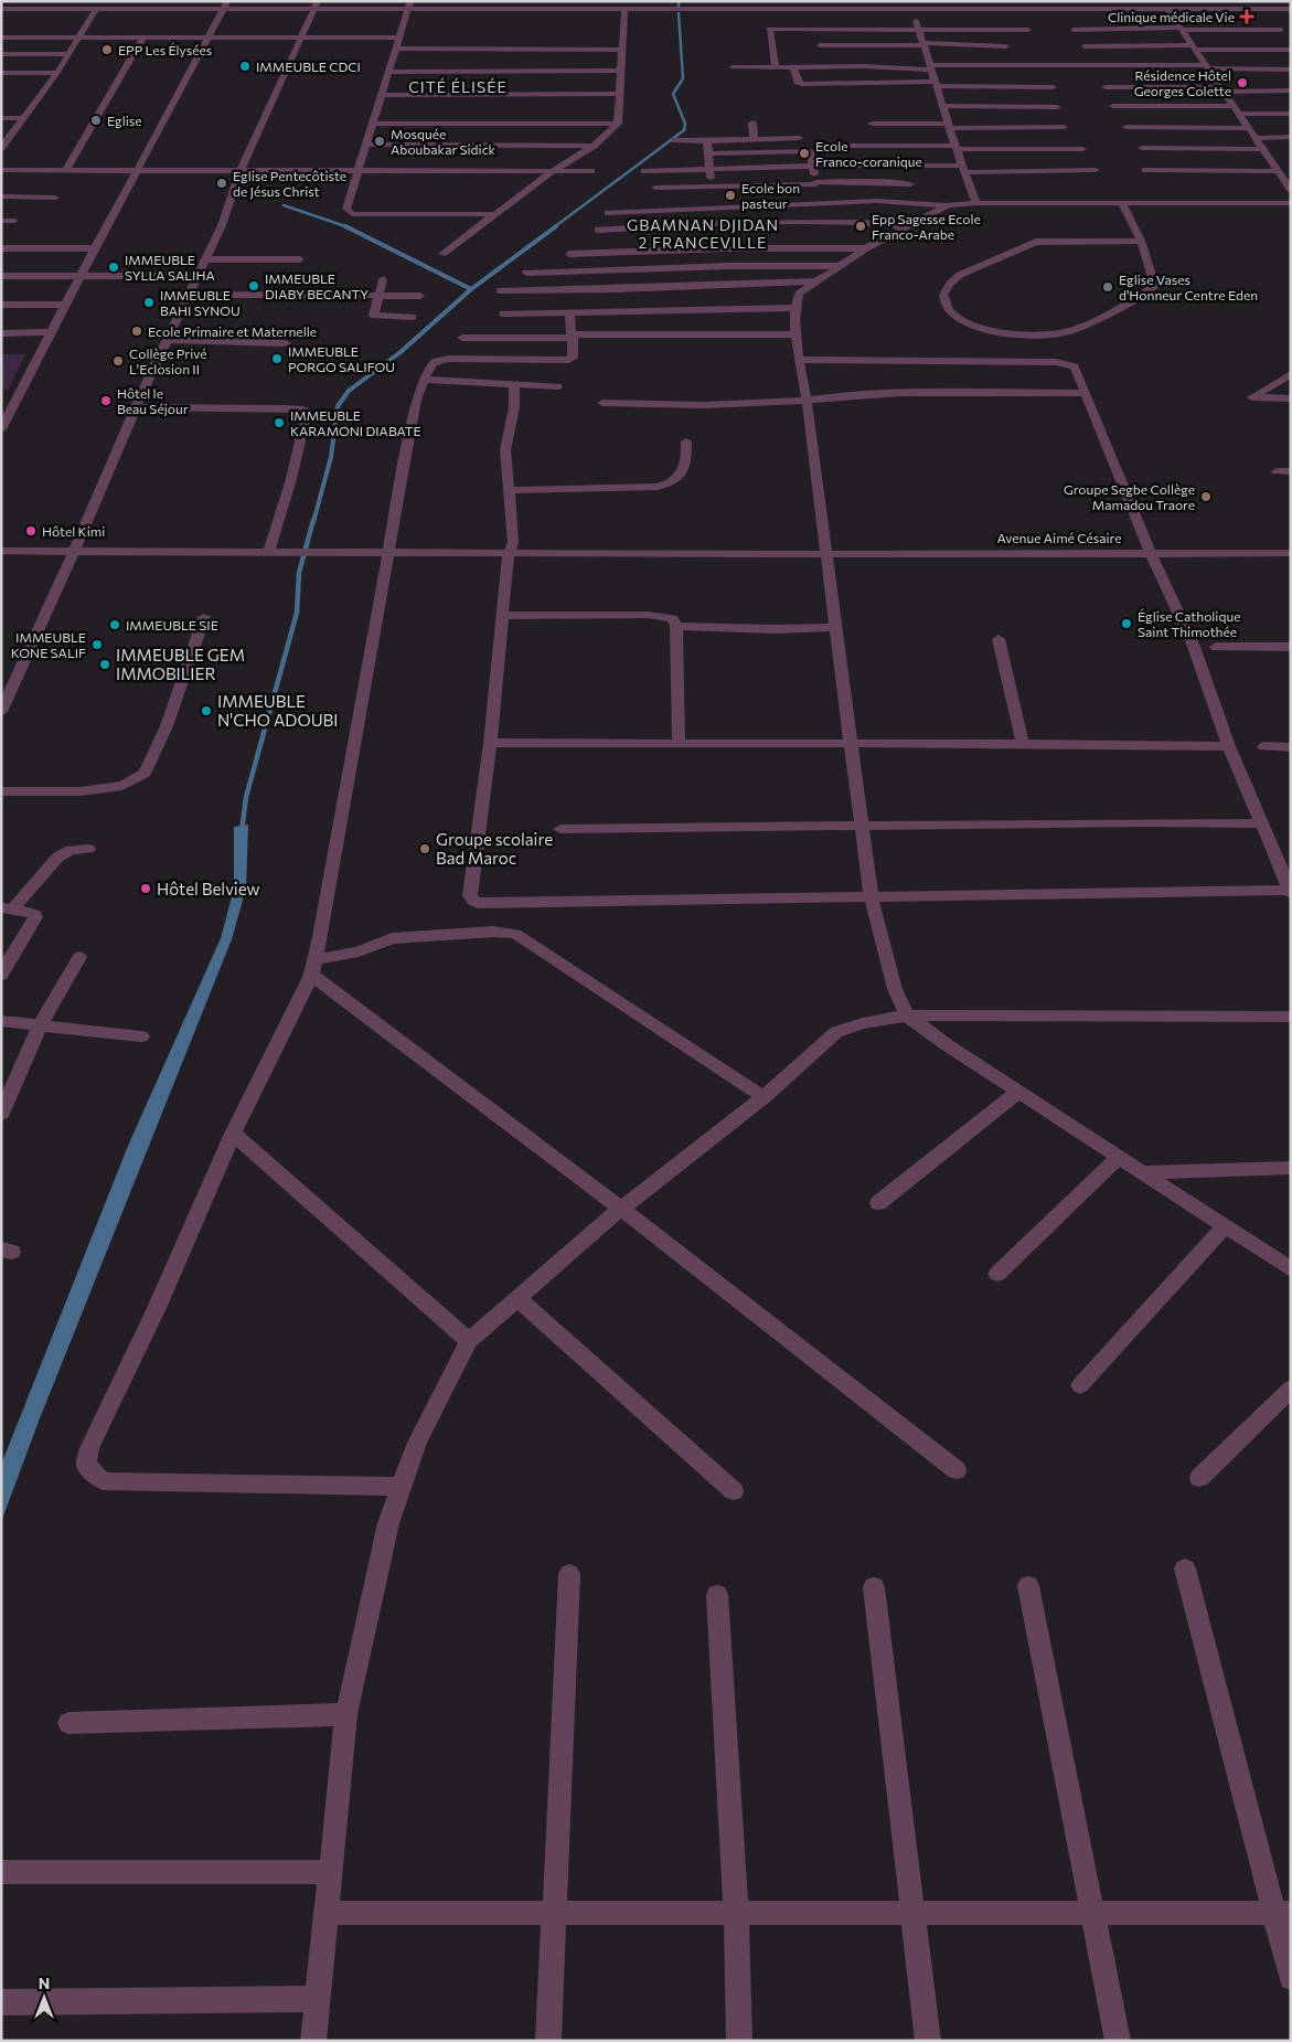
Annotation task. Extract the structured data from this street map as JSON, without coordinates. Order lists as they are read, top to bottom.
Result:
{
  "streets": {
    "street": ["Avenue Aimé Césaire"]
  },
  "districts": ["CITÉ ÉLISÉE", "GBAMNAN DJIDAN 2 FRANCEVILLE"],
  "places": {
    "health": ["Clinique médicale Vie"],
    "other": [
      "EPP Les Élysées",
      "IMMEUBLE CDCI",
      "Résidence Hôtel Georges Colette",
      "Eglise",
      "Mosquée Aboubakar Sidick",
      "Ecole Franco-coranique",
      "Eglise Pentecôtiste de Jésus Christ",
      "Ecole bon pasteur",
      "Epp Sagesse Ecole Franco-Arabe",
      "IMMEUBLE SYLLA SALIHA",
      "IMMEUBLE DIABY BECANTY",
      "Eglise Vases d'Honneur Centre Eden",
      "IMMEUBLE BAHI SYNOU",
      "Ecole Primaire et Maternelle",
      "IMMEUBLE PORGO SALIFOU",
      "Collège Privé L'Eclosion II",
      "Hôtel le Beau Séjour",
      "IMMEUBLE KARAMONI DIABATE",
      "Groupe Segbe Collège Mamadou Traore",
      "Hôtel Kimi",
      "Église Catholique Saint Thimothée",
      "IMMEUBLE SIE",
      "IMMEUBLE KONE SALIF",
      "IMMEUBLE GEM IMMOBILIER",
      "IMMEUBLE N'CHO ADOUBI",
      "Groupe scolaire Bad Maroc",
      "Hôtel Belview"
    ]
  },
  "north": "top"
}
